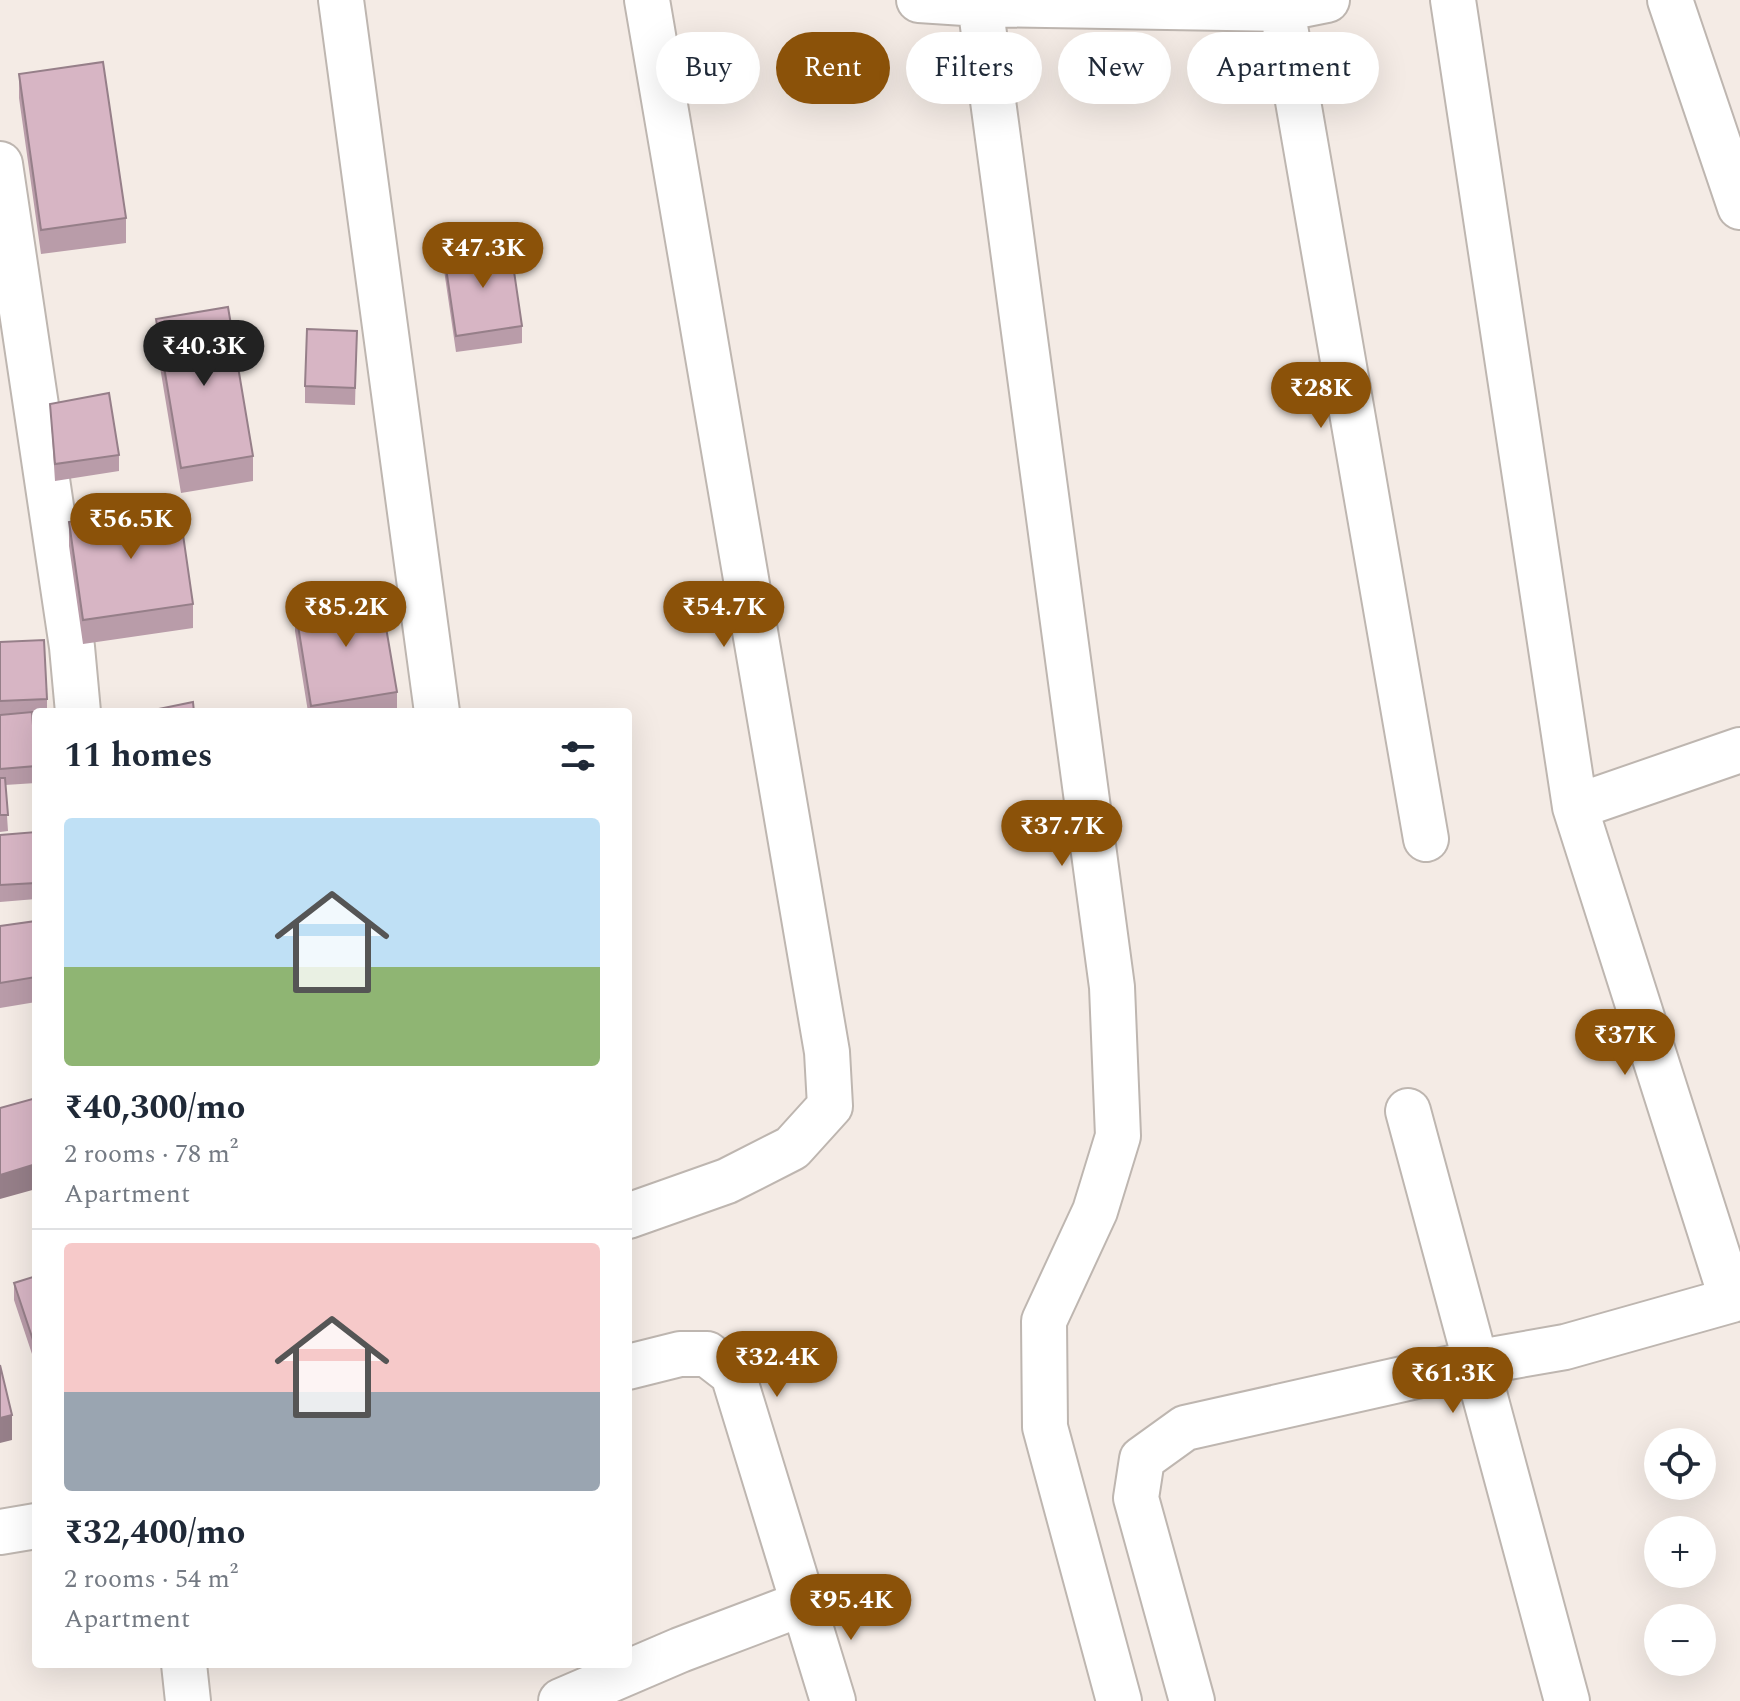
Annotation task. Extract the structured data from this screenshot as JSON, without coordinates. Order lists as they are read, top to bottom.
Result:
{
  "page": {
    "chip": [
      "Buy",
      "Rent",
      "Filters",
      "New",
      "Apartment"
    ],
    "price": [
      "₹47.3K",
      "₹40.3K",
      "₹28K",
      "₹56.5K",
      "₹85.2K",
      "₹54.7K",
      "₹37.7K",
      "₹37K",
      "₹32.4K",
      "₹61.3K",
      "₹95.4K"
    ],
    "heading": "11 homes",
    "list": [
      {
        "name": "₹40,300/mo",
        "note": "2 rooms · 78 m² · Apartment"
      },
      {
        "name": "₹32,400/mo",
        "note": "2 rooms · 54 m² · Apartment"
      }
    ],
    "map_buttons": ["+", "−"]
  }
}
